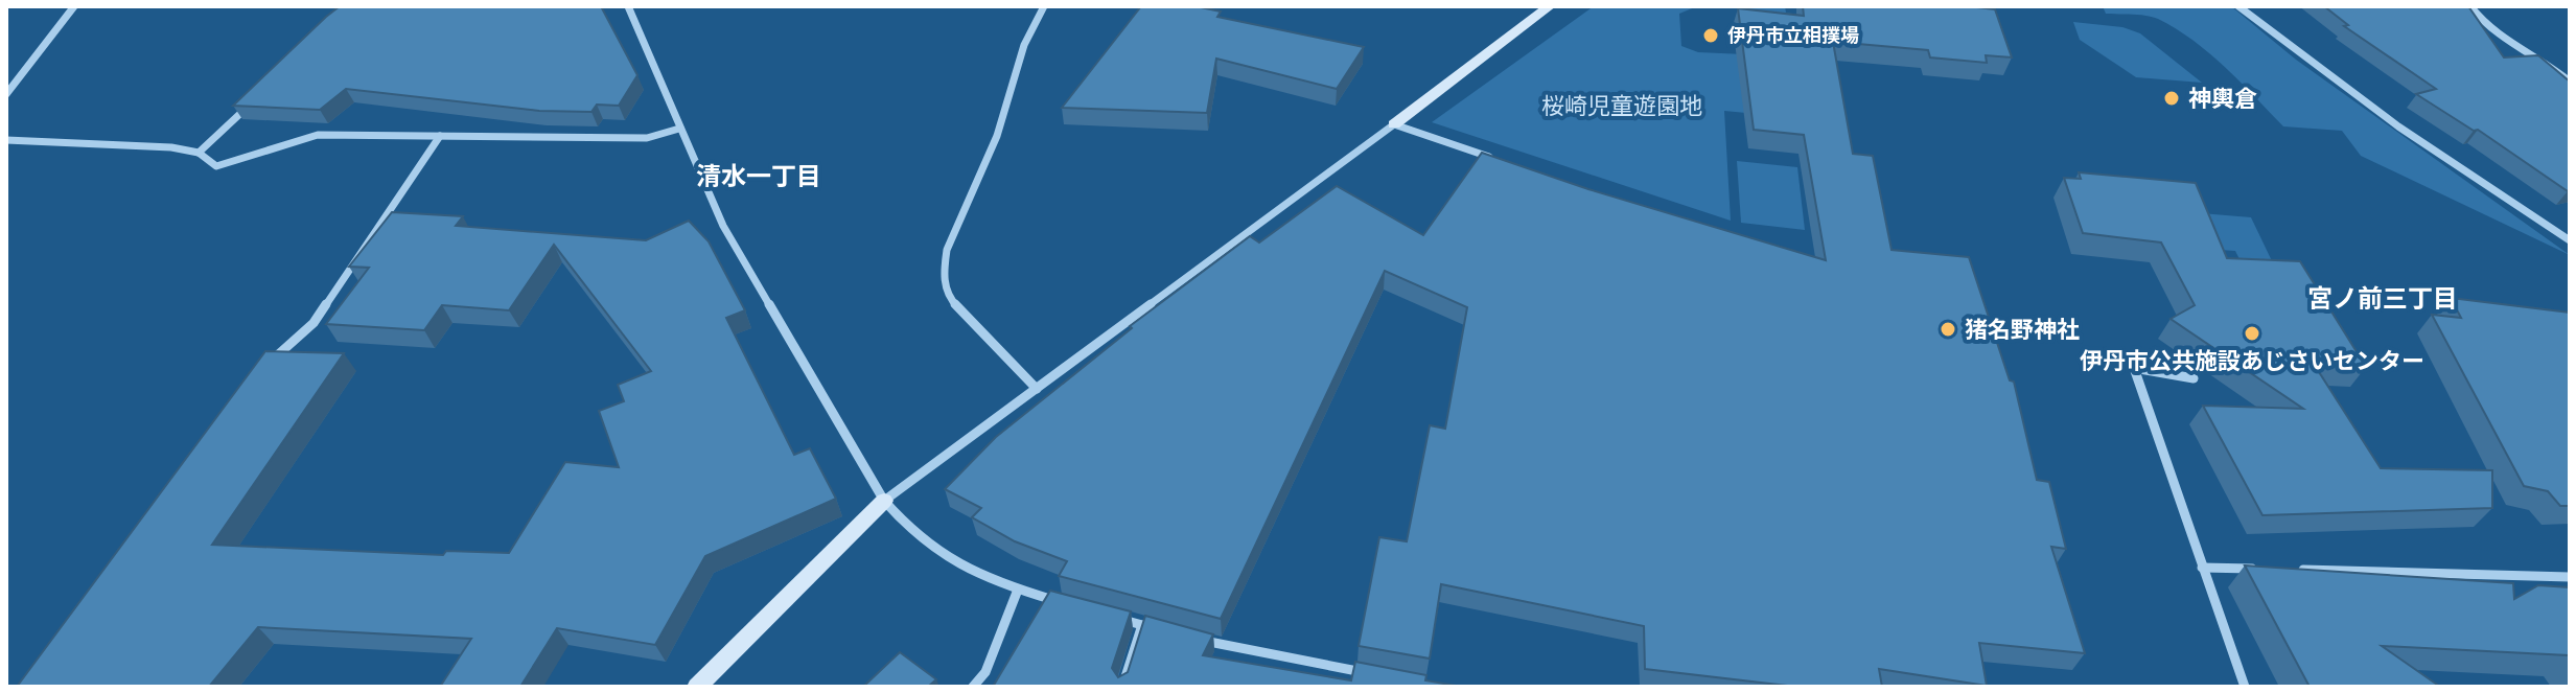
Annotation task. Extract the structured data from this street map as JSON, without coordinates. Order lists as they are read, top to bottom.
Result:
{
  "districts": ["清水一丁目", "宮ノ前三丁目"],
  "parks": ["桜崎児童遊園地"],
  "places": [
    "伊丹市立相撲場",
    "神輿倉",
    "猪名野神社",
    "伊丹市公共施設あじさいセンター"
  ]
}
